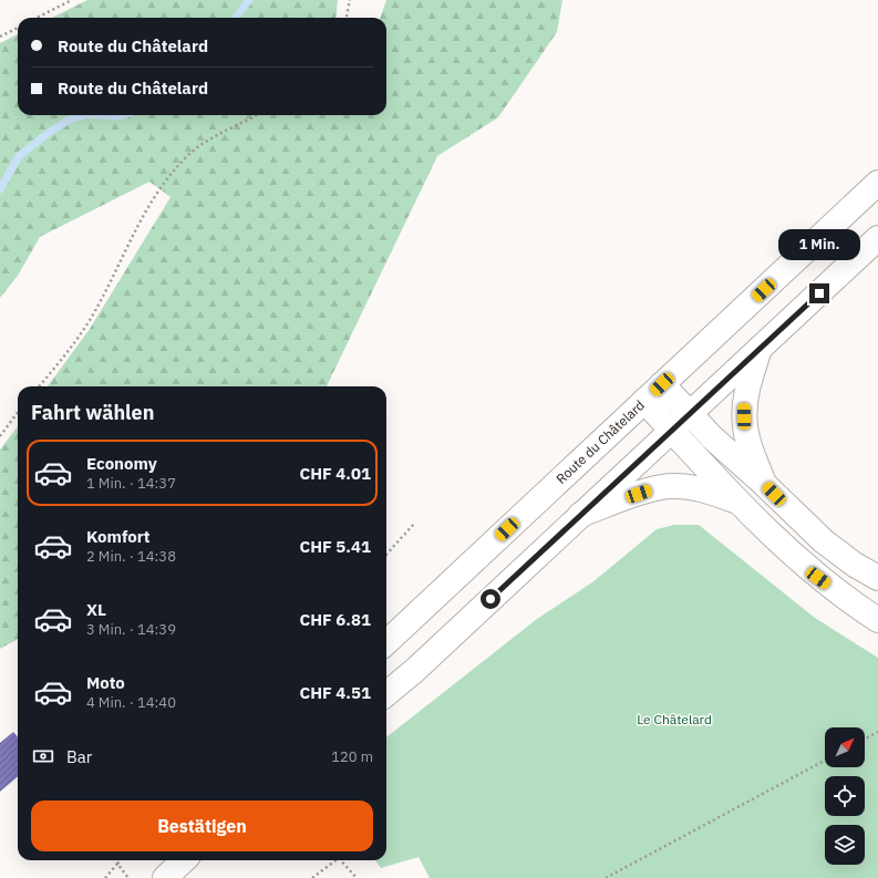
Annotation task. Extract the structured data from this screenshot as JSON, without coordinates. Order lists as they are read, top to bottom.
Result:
{
  "streets": {
    "main road": ["Route du Châtelard"]
  },
  "parks": ["Le Châtelard"],
  "north": "top right",
  "page": {
    "banner": ["Route du Châtelard", "Route du Châtelard"],
    "bubble": "1 Min.",
    "heading": "Fahrt wählen",
    "list": [
      {
        "name": "Economy",
        "note": "1 Min. · 14:37",
        "value": "CHF 4.01"
      },
      {
        "name": "Komfort",
        "note": "2 Min. · 14:38",
        "value": "CHF 5.41"
      },
      {
        "name": "XL",
        "note": "3 Min. · 14:39",
        "value": "CHF 6.81"
      },
      {
        "name": "Moto",
        "note": "4 Min. · 14:40",
        "value": "CHF 4.51"
      }
    ],
    "pay": ["Bar", "120 m"],
    "buttons": "Bestätigen"
  }
}
